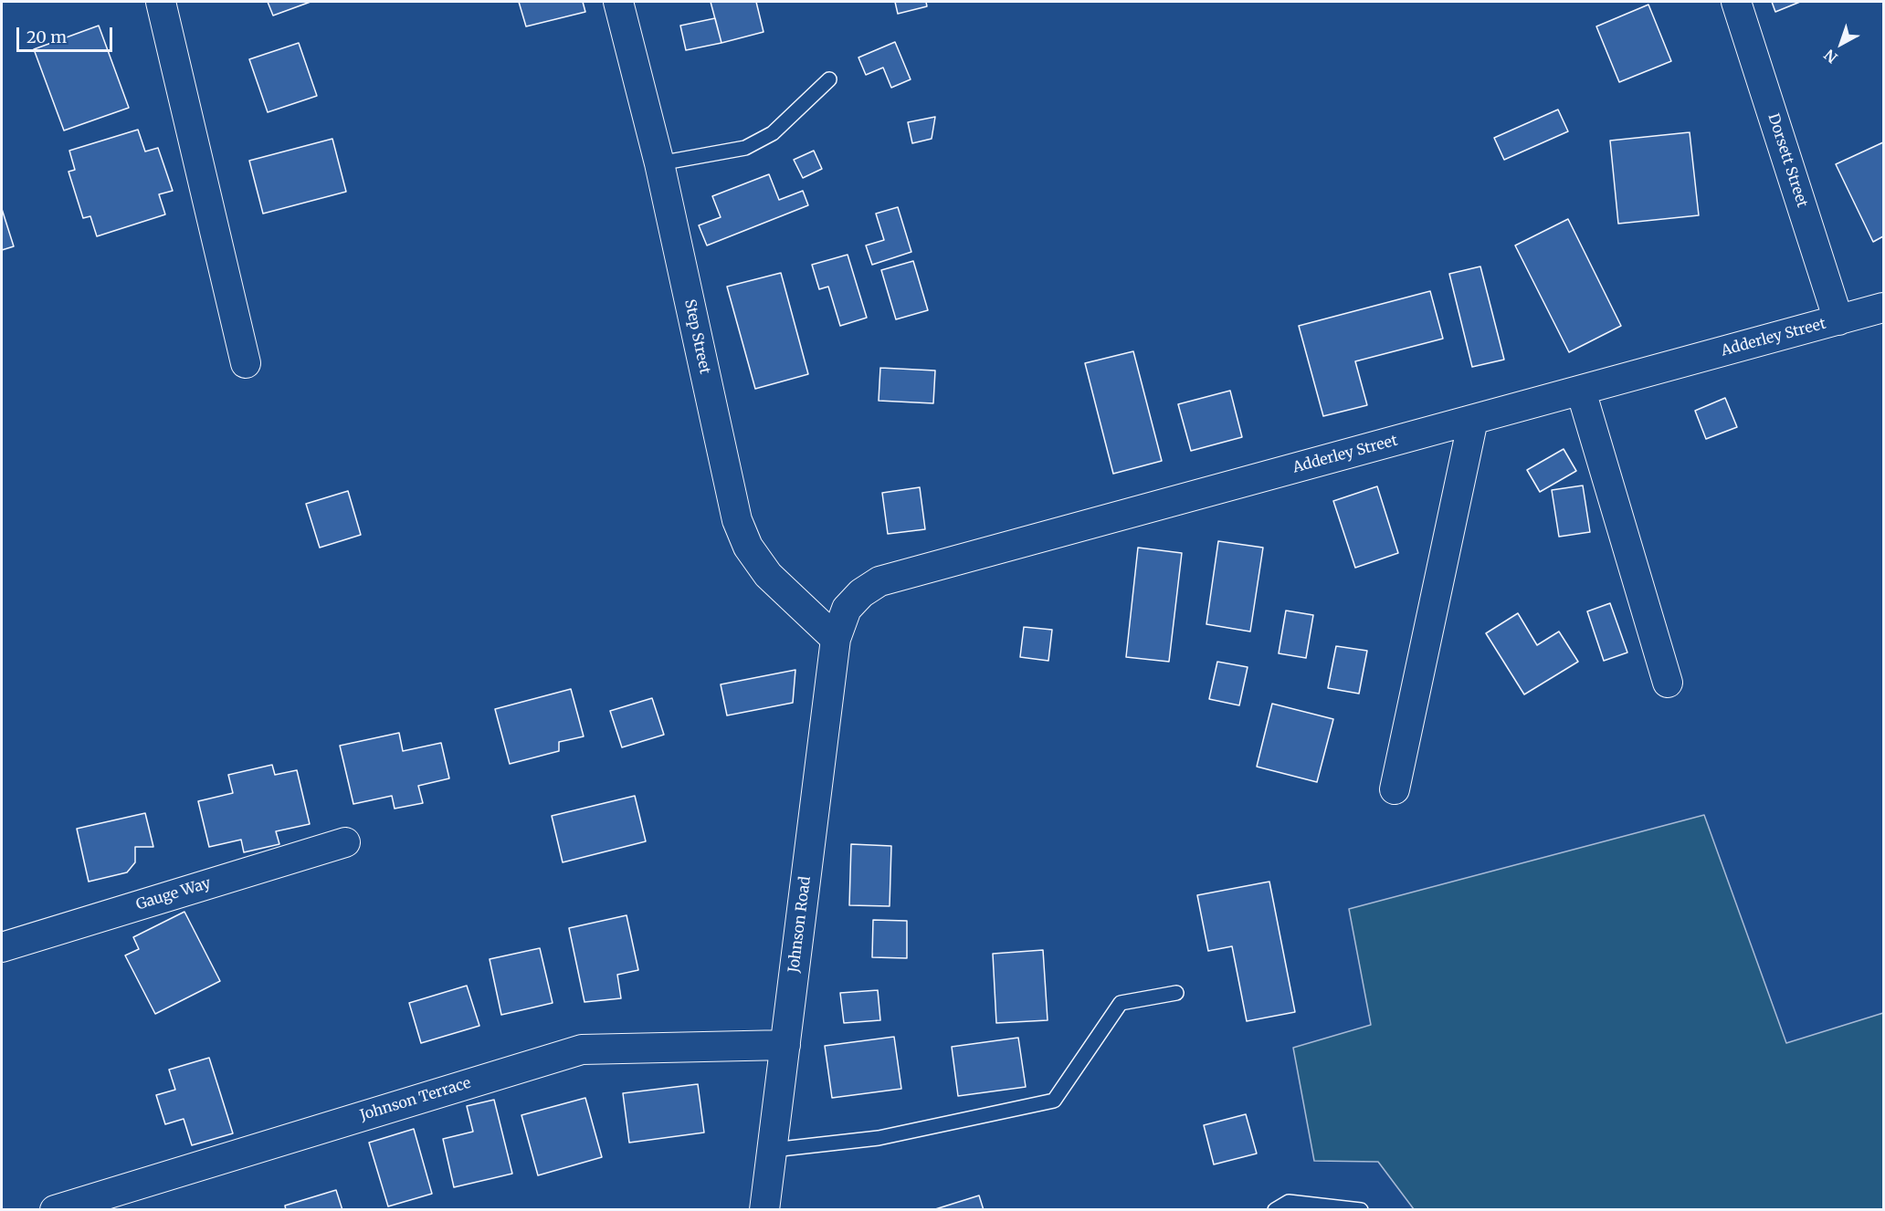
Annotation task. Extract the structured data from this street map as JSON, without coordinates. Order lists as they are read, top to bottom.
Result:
{
  "streets": {
    "street": [
      "Dorsett Street",
      "Step Street",
      "Adderley Street",
      "Gauge Way",
      "Johnson Road",
      "Johnson Terrace"
    ]
  },
  "crossings": [
    ["Dorsett Street", "Adderley Street"],
    ["Step Street", "Adderley Street"],
    ["Step Street", "Johnson Road"],
    ["Adderley Street", "Johnson Road"],
    ["Johnson Road", "Johnson Terrace"]
  ],
  "scale_bar": "20 m",
  "north": "bottom left"
}
